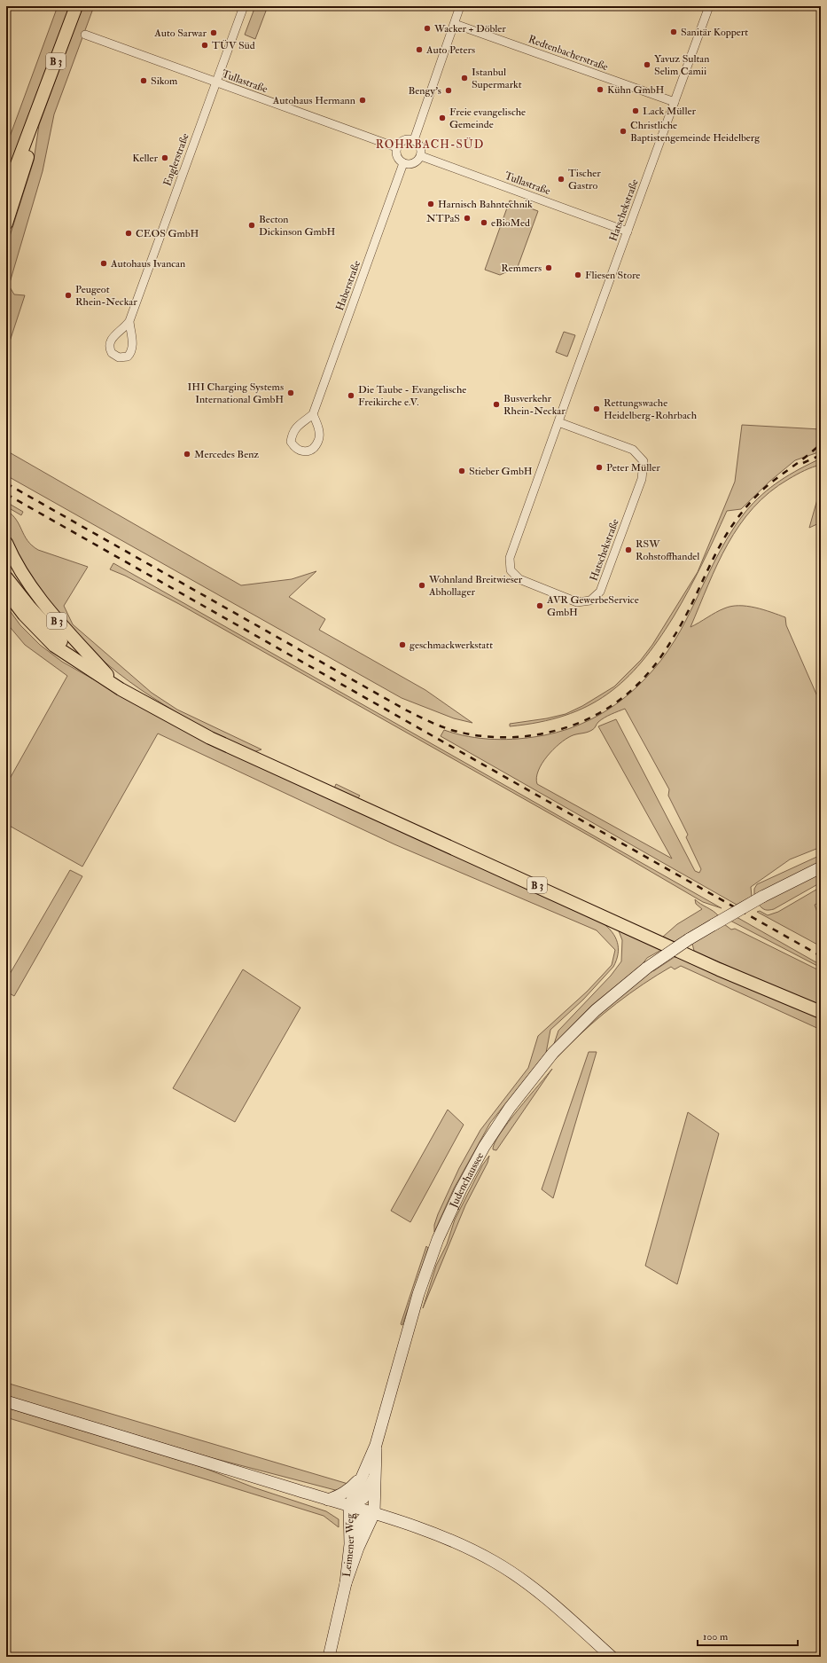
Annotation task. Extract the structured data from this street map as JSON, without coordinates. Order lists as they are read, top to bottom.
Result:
{
  "streets": {
    "main road": ["B 3", "Judenchaussee", "Leimener Weg"],
    "street": [
      "Redtenbacherstraße",
      "Tullastraße",
      "Englerstraße",
      "Hatschekstraße",
      "Haberstraße"
    ]
  },
  "crossings": [
    ["Redtenbacherstraße", "Hatschekstraße"],
    ["Tullastraße", "Englerstraße"],
    ["Tullastraße", "Hatschekstraße"],
    ["Tullastraße", "Haberstraße"],
    ["Judenchaussee", "Leimener Weg"]
  ],
  "districts": ["ROHRBACH-SÜD"],
  "places": [
    "Wacker + Döbler",
    "Sanitär Koppert",
    "Auto Sarwar",
    "TÜV Süd",
    "Auto Peters",
    "Yavuz Sultan Selim Camii",
    "Istanbul Supermarkt",
    "Sikom",
    "Kühn GmbH",
    "Bengy's",
    "Autohaus Hermann",
    "Lack Müller",
    "Freie evangelische Gemeinde",
    "Christliche Baptistengemeinde Heidelberg",
    "Keller",
    "Tischer Gastro",
    "Harnisch Bahntechnik",
    "NTPaS",
    "eBioMed",
    "Becton Dickinson GmbH",
    "CEOS GmbH",
    "Autohaus Ivancan",
    "Remmers",
    "Fliesen Store",
    "Peugeot Rhein-Neckar",
    "IHI Charging Systems International GmbH",
    "Die Taube - Evangelische Freikirche e.V.",
    "Busverkehr Rhein-Neckar",
    "Rettungswache Heidelberg-Rohrbach",
    "Mercedes Benz",
    "Peter Müller",
    "Stieber GmbH",
    "RSW Rohstoffhandel",
    "Wohnland Breitwieser Abhollager",
    "AVR GewerbeService GmbH",
    "geschmackwerkstatt"
  ],
  "scale_bar": "100 m"
}
